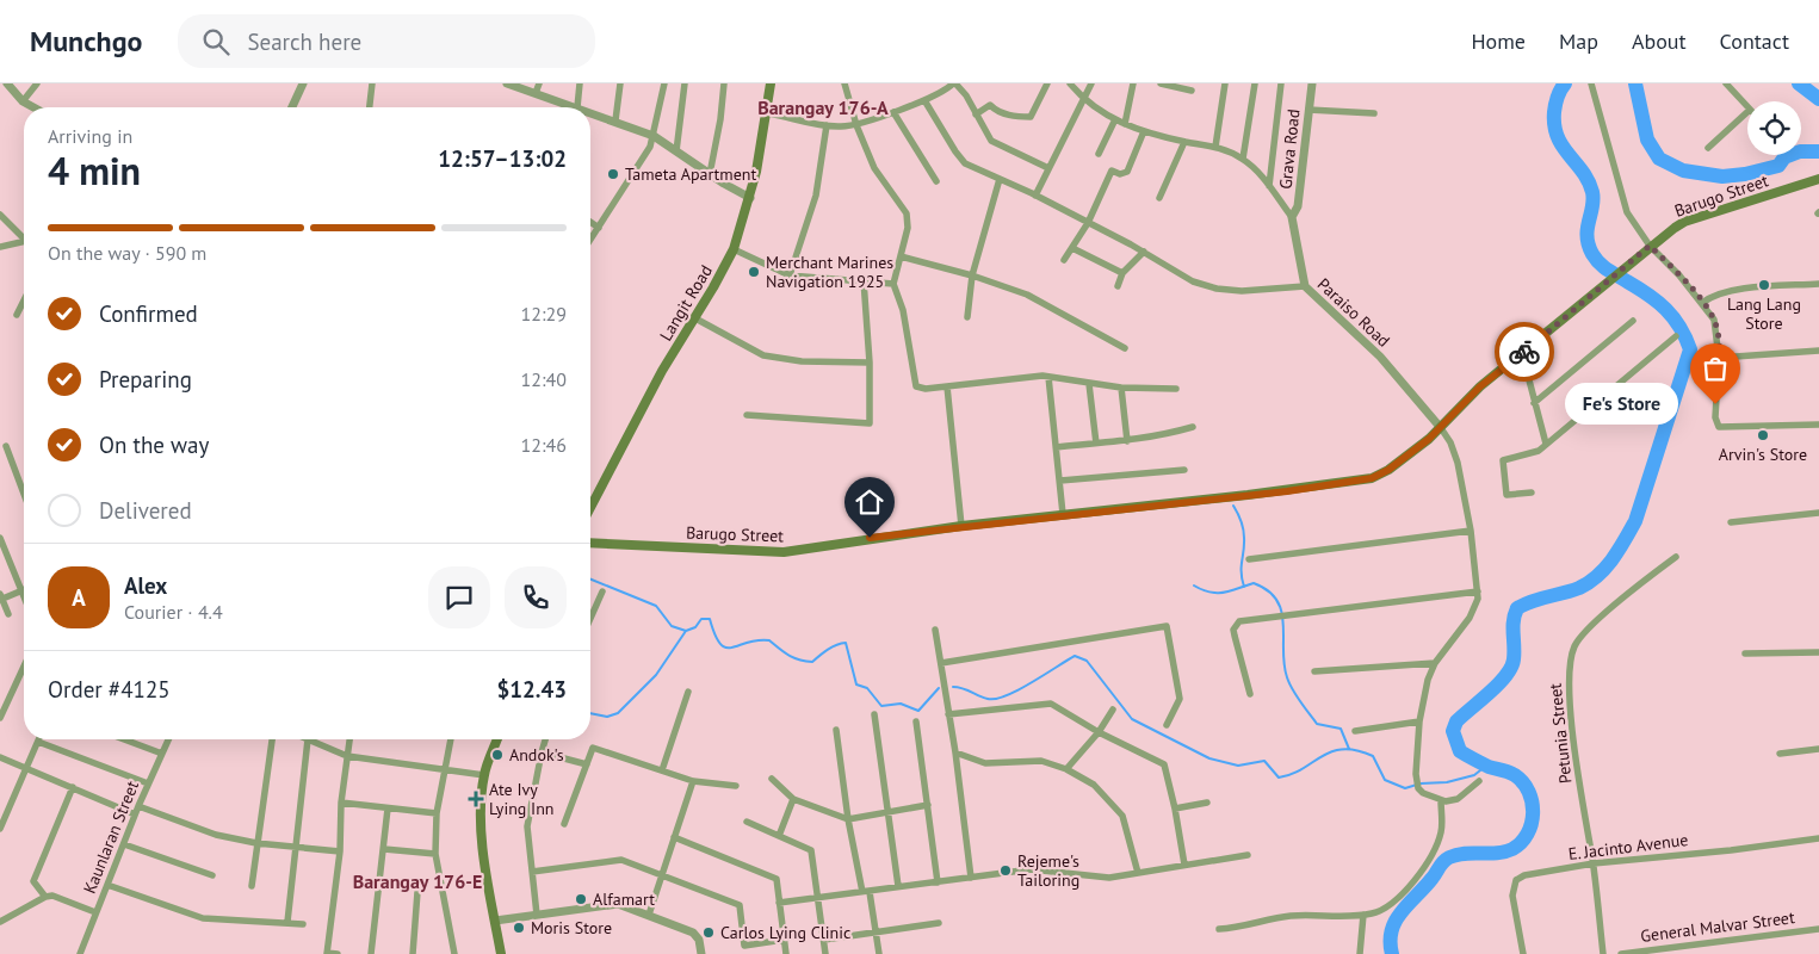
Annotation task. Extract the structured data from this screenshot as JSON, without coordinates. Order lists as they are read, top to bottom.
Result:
{
  "streets": {
    "main road": ["Barugo Street", "Langit Road"],
    "street": [
      "Grava Road",
      "Paraiso Road",
      "Petunia Street",
      "Kaunlaran Street",
      "E. Jacinto Avenue",
      "General Malvar Street"
    ]
  },
  "crossings": [
    ["Grava Road", "Paraiso Road"],
    ["Barugo Street", "Paraiso Road"],
    ["Petunia Street", "E. Jacinto Avenue"]
  ],
  "districts": ["Barangay 176-A", "Barangay 176-E"],
  "places": {
    "other": [
      "Tameta Apartment",
      "Merchant Marines Navigation 1925",
      "Lang Lang Store",
      "Fe's Store",
      "Arvin's Store",
      "Andok's",
      "Rejeme's Tailoring",
      "Alfamart",
      "Moris Store",
      "Carlos Lying Clinic"
    ],
    "health": ["Ate Ivy Lying Inn"]
  },
  "page": {
    "header": "Munchgo",
    "search": "Search here",
    "nav": [
      "Home",
      "Map",
      "About",
      "Contact"
    ],
    "heading": ["4 min", "Arriving in", "12:57–13:02"],
    "panel": [
      "Alex",
      "Courier · 4.4",
      "Order #4125",
      "$12.43"
    ],
    "bar": "On the way · 590 m",
    "list": [
      ["Confirmed", "12:29"],
      ["Preparing", "12:40"],
      ["On the way", "12:46"],
      "Delivered"
    ],
    "bubble": "Fe's Store",
    "round": "A"
  }
}
